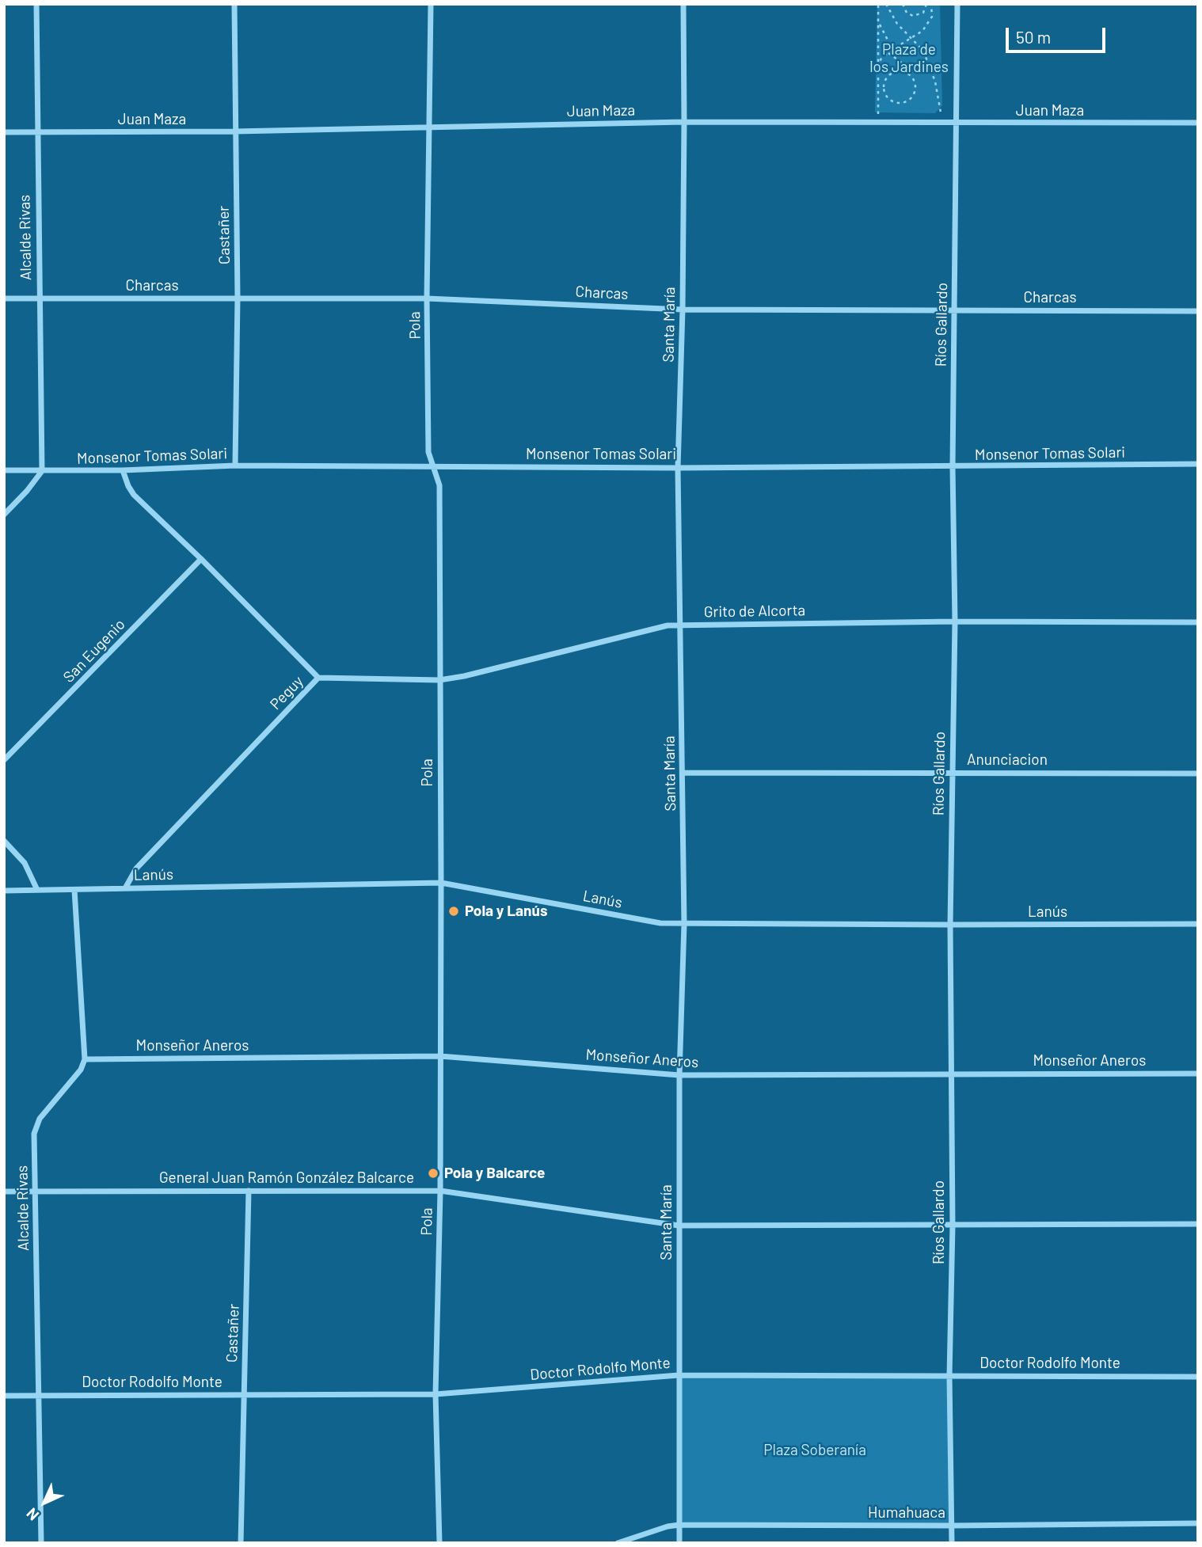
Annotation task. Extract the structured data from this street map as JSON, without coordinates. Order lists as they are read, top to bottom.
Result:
{
  "streets": {
    "street": [
      "Juan Maza",
      "Castañer",
      "Alcalde Rivas",
      "Charcas",
      "Santa María",
      "Ríos Gallardo",
      "Pola",
      "Monsenor Tomas Solari",
      "Grito de Alcorta",
      "San Eugenio",
      "Peguy",
      "Anunciacion",
      "Lanús",
      "Monseñor Aneros",
      "General Juan Ramón González Balcarce",
      "Doctor Rodolfo Monte",
      "Humahuaca"
    ]
  },
  "crossings": [
    ["Juan Maza", "Castañer"],
    ["Juan Maza", "Alcalde Rivas"],
    ["Juan Maza", "Santa María"],
    ["Juan Maza", "Ríos Gallardo"],
    ["Juan Maza", "Pola"],
    ["Castañer", "Charcas"],
    ["Castañer", "Monsenor Tomas Solari"],
    ["Castañer", "General Juan Ramón González Balcarce"],
    ["Castañer", "Doctor Rodolfo Monte"],
    ["Alcalde Rivas", "Charcas"],
    ["Alcalde Rivas", "Monsenor Tomas Solari"],
    ["Alcalde Rivas", "Monseñor Aneros"],
    ["Alcalde Rivas", "General Juan Ramón González Balcarce"],
    ["Alcalde Rivas", "Doctor Rodolfo Monte"],
    ["Charcas", "Santa María"],
    ["Charcas", "Ríos Gallardo"],
    ["Charcas", "Pola"],
    ["Santa María", "Monsenor Tomas Solari"],
    ["Santa María", "Grito de Alcorta"],
    ["Santa María", "Anunciacion"],
    ["Santa María", "Lanús"],
    ["Santa María", "Monseñor Aneros"],
    ["Santa María", "General Juan Ramón González Balcarce"],
    ["Santa María", "Doctor Rodolfo Monte"],
    ["Santa María", "Humahuaca"],
    ["Ríos Gallardo", "Monsenor Tomas Solari"],
    ["Ríos Gallardo", "Grito de Alcorta"],
    ["Ríos Gallardo", "Anunciacion"],
    ["Ríos Gallardo", "Lanús"],
    ["Ríos Gallardo", "Monseñor Aneros"],
    ["Ríos Gallardo", "General Juan Ramón González Balcarce"],
    ["Ríos Gallardo", "Doctor Rodolfo Monte"],
    ["Ríos Gallardo", "Humahuaca"],
    ["Pola", "Monsenor Tomas Solari"],
    ["Pola", "Grito de Alcorta"],
    ["Pola", "Lanús"],
    ["Pola", "Monseñor Aneros"],
    ["Pola", "General Juan Ramón González Balcarce"],
    ["Pola", "Doctor Rodolfo Monte"],
    ["Monsenor Tomas Solari", "Peguy"],
    ["Grito de Alcorta", "Peguy"],
    ["San Eugenio", "Peguy"],
    ["Peguy", "Lanús"]
  ],
  "parks": ["Plaza de los Jardines", "Plaza Soberanía"],
  "places": ["Pola y Lanús", "Pola y Balcarce"],
  "scale_bar": "50 m",
  "north": "bottom left"
}
